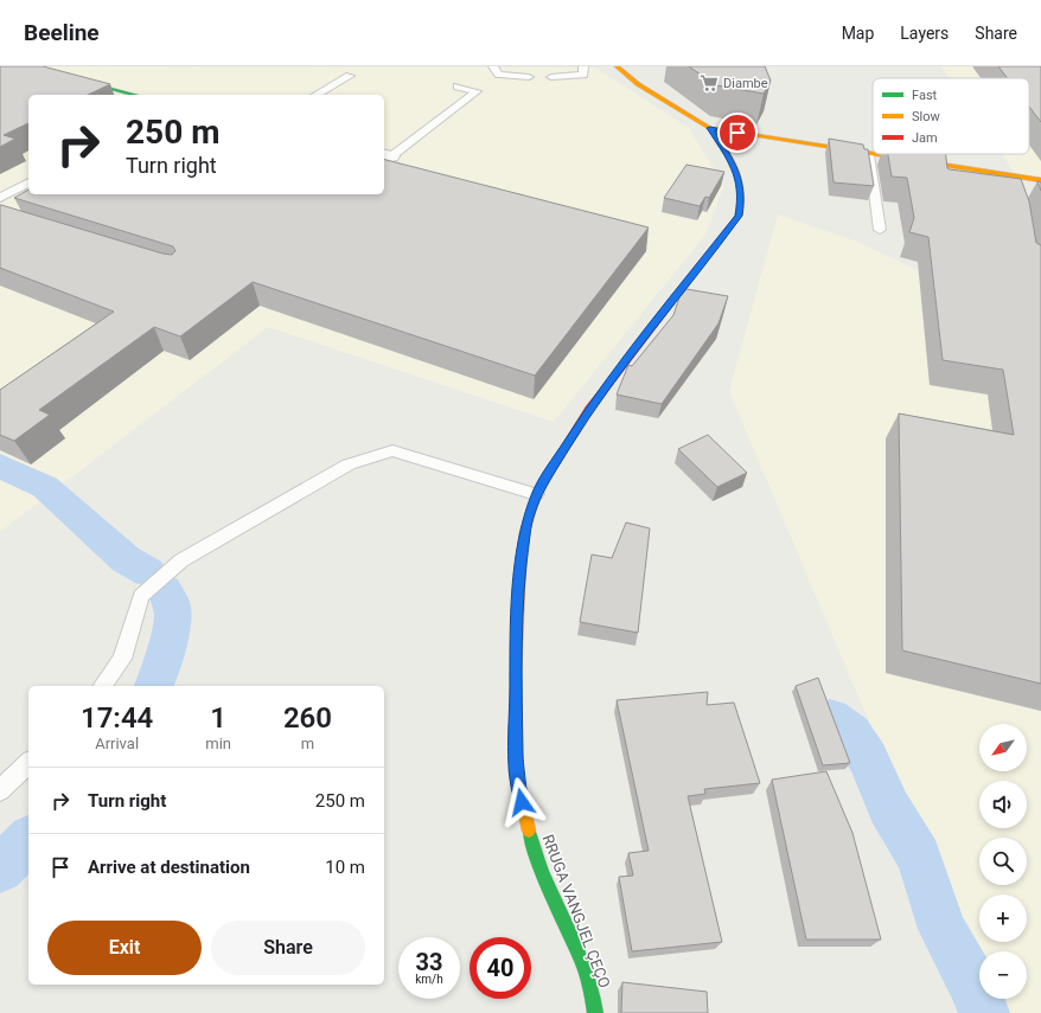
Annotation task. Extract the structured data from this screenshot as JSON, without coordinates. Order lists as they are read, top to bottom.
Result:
{
  "streets": {
    "street": ["RRUGA VANGJEL ÇEÇO"]
  },
  "places": {
    "supermarket": ["Diambe"]
  },
  "legend": ["Fast", "Slow", "Jam"],
  "north": "bottom left",
  "page": {
    "header": "Beeline",
    "nav": ["Map", "Layers", "Share"],
    "turn": ["250 m", "Turn right"],
    "eta": [
      "17:44",
      "Arrival",
      "1",
      "min",
      "260",
      "m"
    ],
    "map_buttons": ["+", "−"],
    "list": [
      {
        "name": "Turn right",
        "value": "250 m"
      },
      {
        "name": "Arrive at destination",
        "value": "10 m"
      }
    ],
    "buttons": ["Exit", "Share"],
    "speed": "33 km/h",
    "limit": "40"
  }
}
